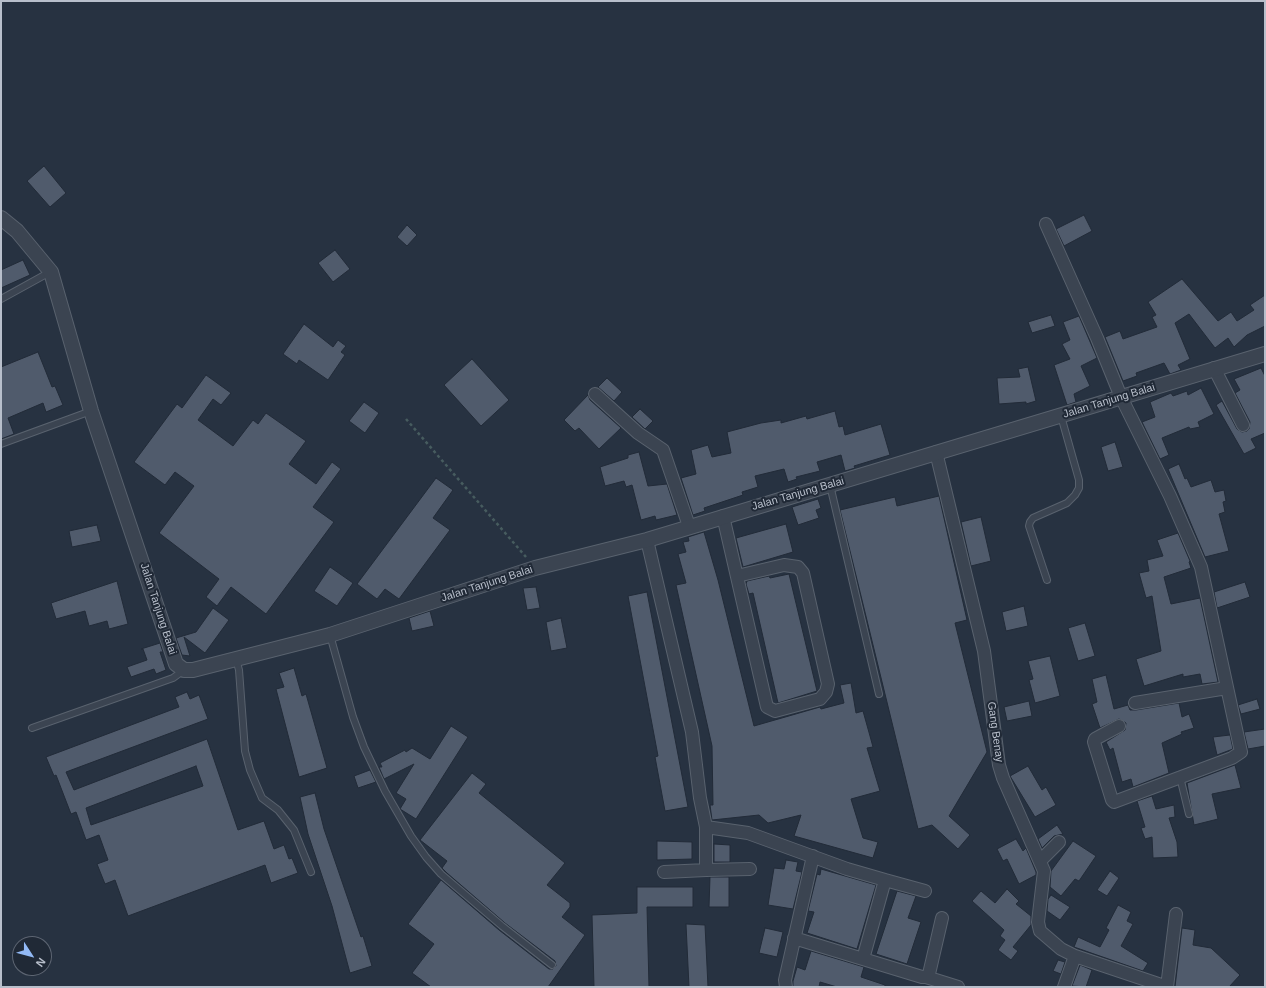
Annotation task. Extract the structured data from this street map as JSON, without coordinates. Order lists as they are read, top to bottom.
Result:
{
  "streets": {
    "street": ["Jalan Tanjung Balai", "Gang Benay"]
  },
  "crossings": [
    ["Jalan Tanjung Balai", "Gang Benay"]
  ],
  "north": "bottom right"
}
